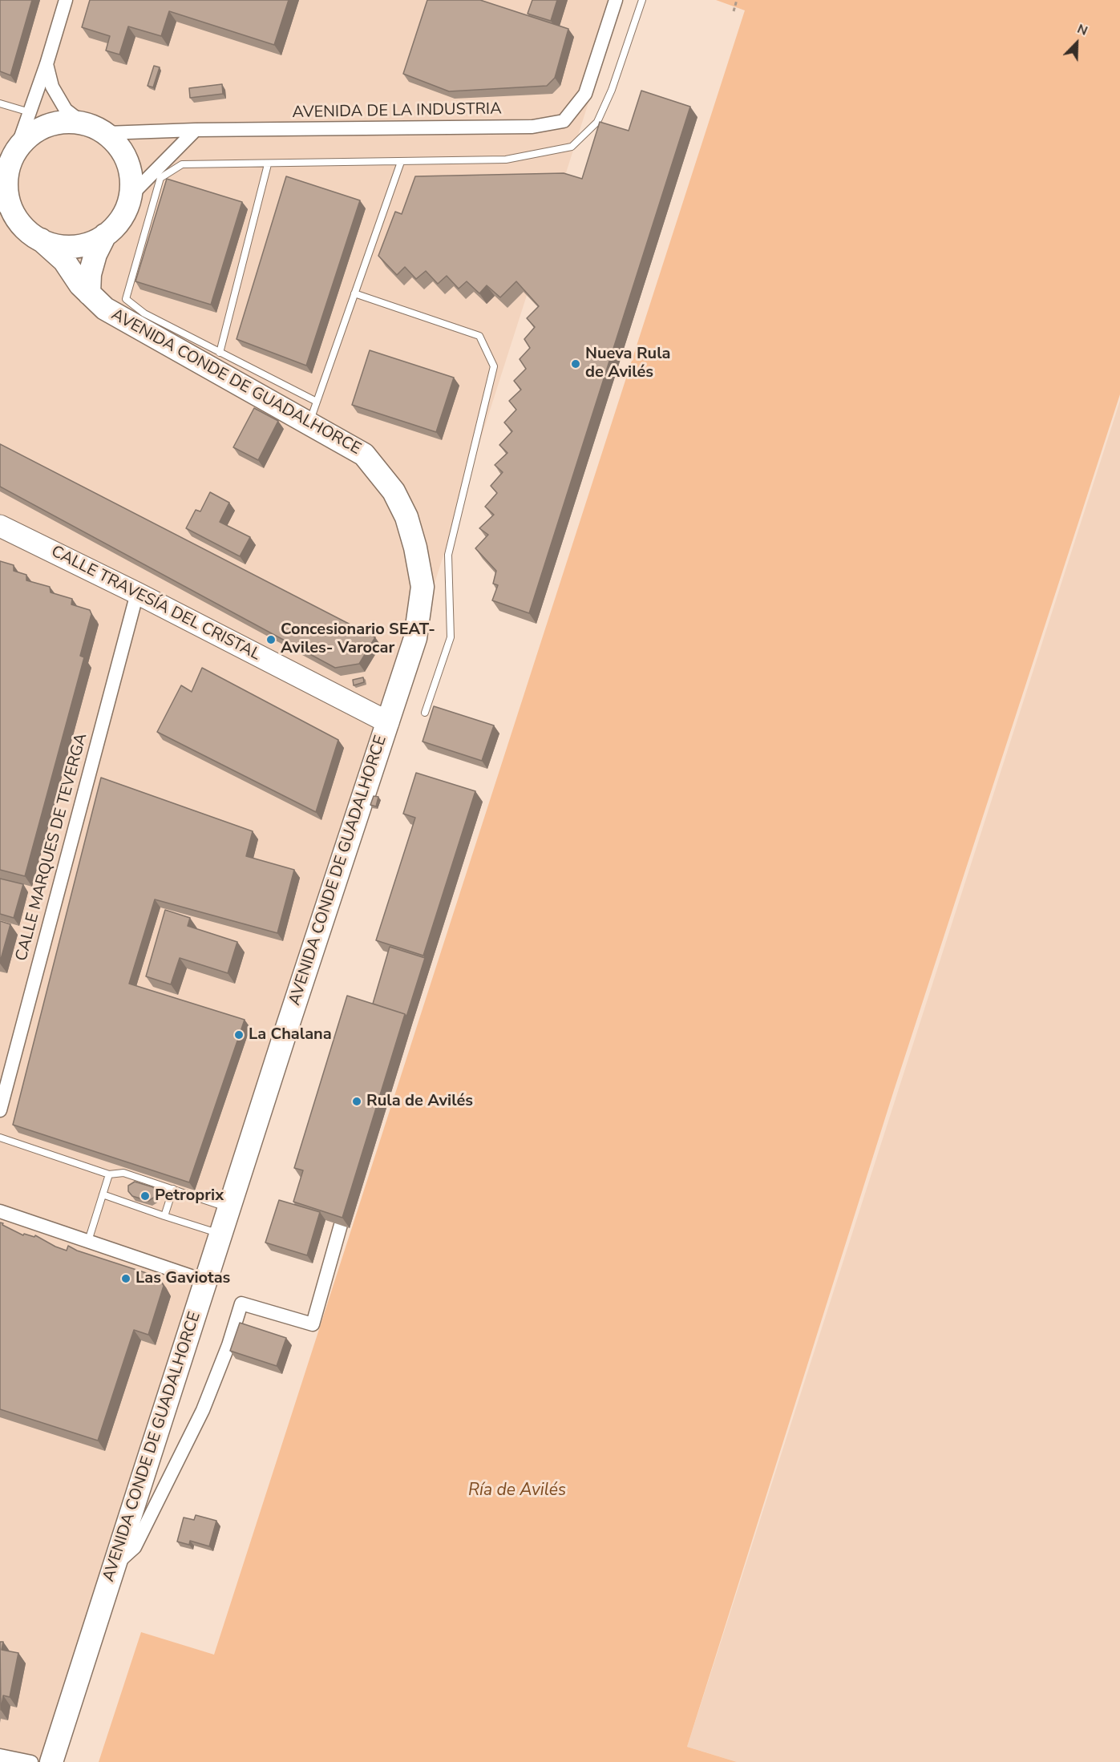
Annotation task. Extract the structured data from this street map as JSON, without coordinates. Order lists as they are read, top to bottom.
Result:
{
  "streets": {
    "highway": ["AVENIDA CONDE DE GUADALHORCE"],
    "main road": ["CALLE TRAVESÍA DEL CRISTAL"],
    "street": ["AVENIDA DE LA INDUSTRIA", "CALLE MARQUES DE TEVERGA"]
  },
  "crossings": [
    ["AVENIDA DE LA INDUSTRIA", "AVENIDA CONDE DE GUADALHORCE"],
    ["AVENIDA CONDE DE GUADALHORCE", "CALLE TRAVESÍA DEL CRISTAL"],
    ["CALLE TRAVESÍA DEL CRISTAL", "CALLE MARQUES DE TEVERGA"]
  ],
  "water": ["Ría de Avilés"],
  "places": [
    "Nueva Rula de Avilés",
    "Concesionario SEAT- Aviles- Varocar",
    "La Chalana",
    "Rula de Avilés",
    "Petroprix",
    "Las Gaviotas"
  ],
  "north": "top right"
}
